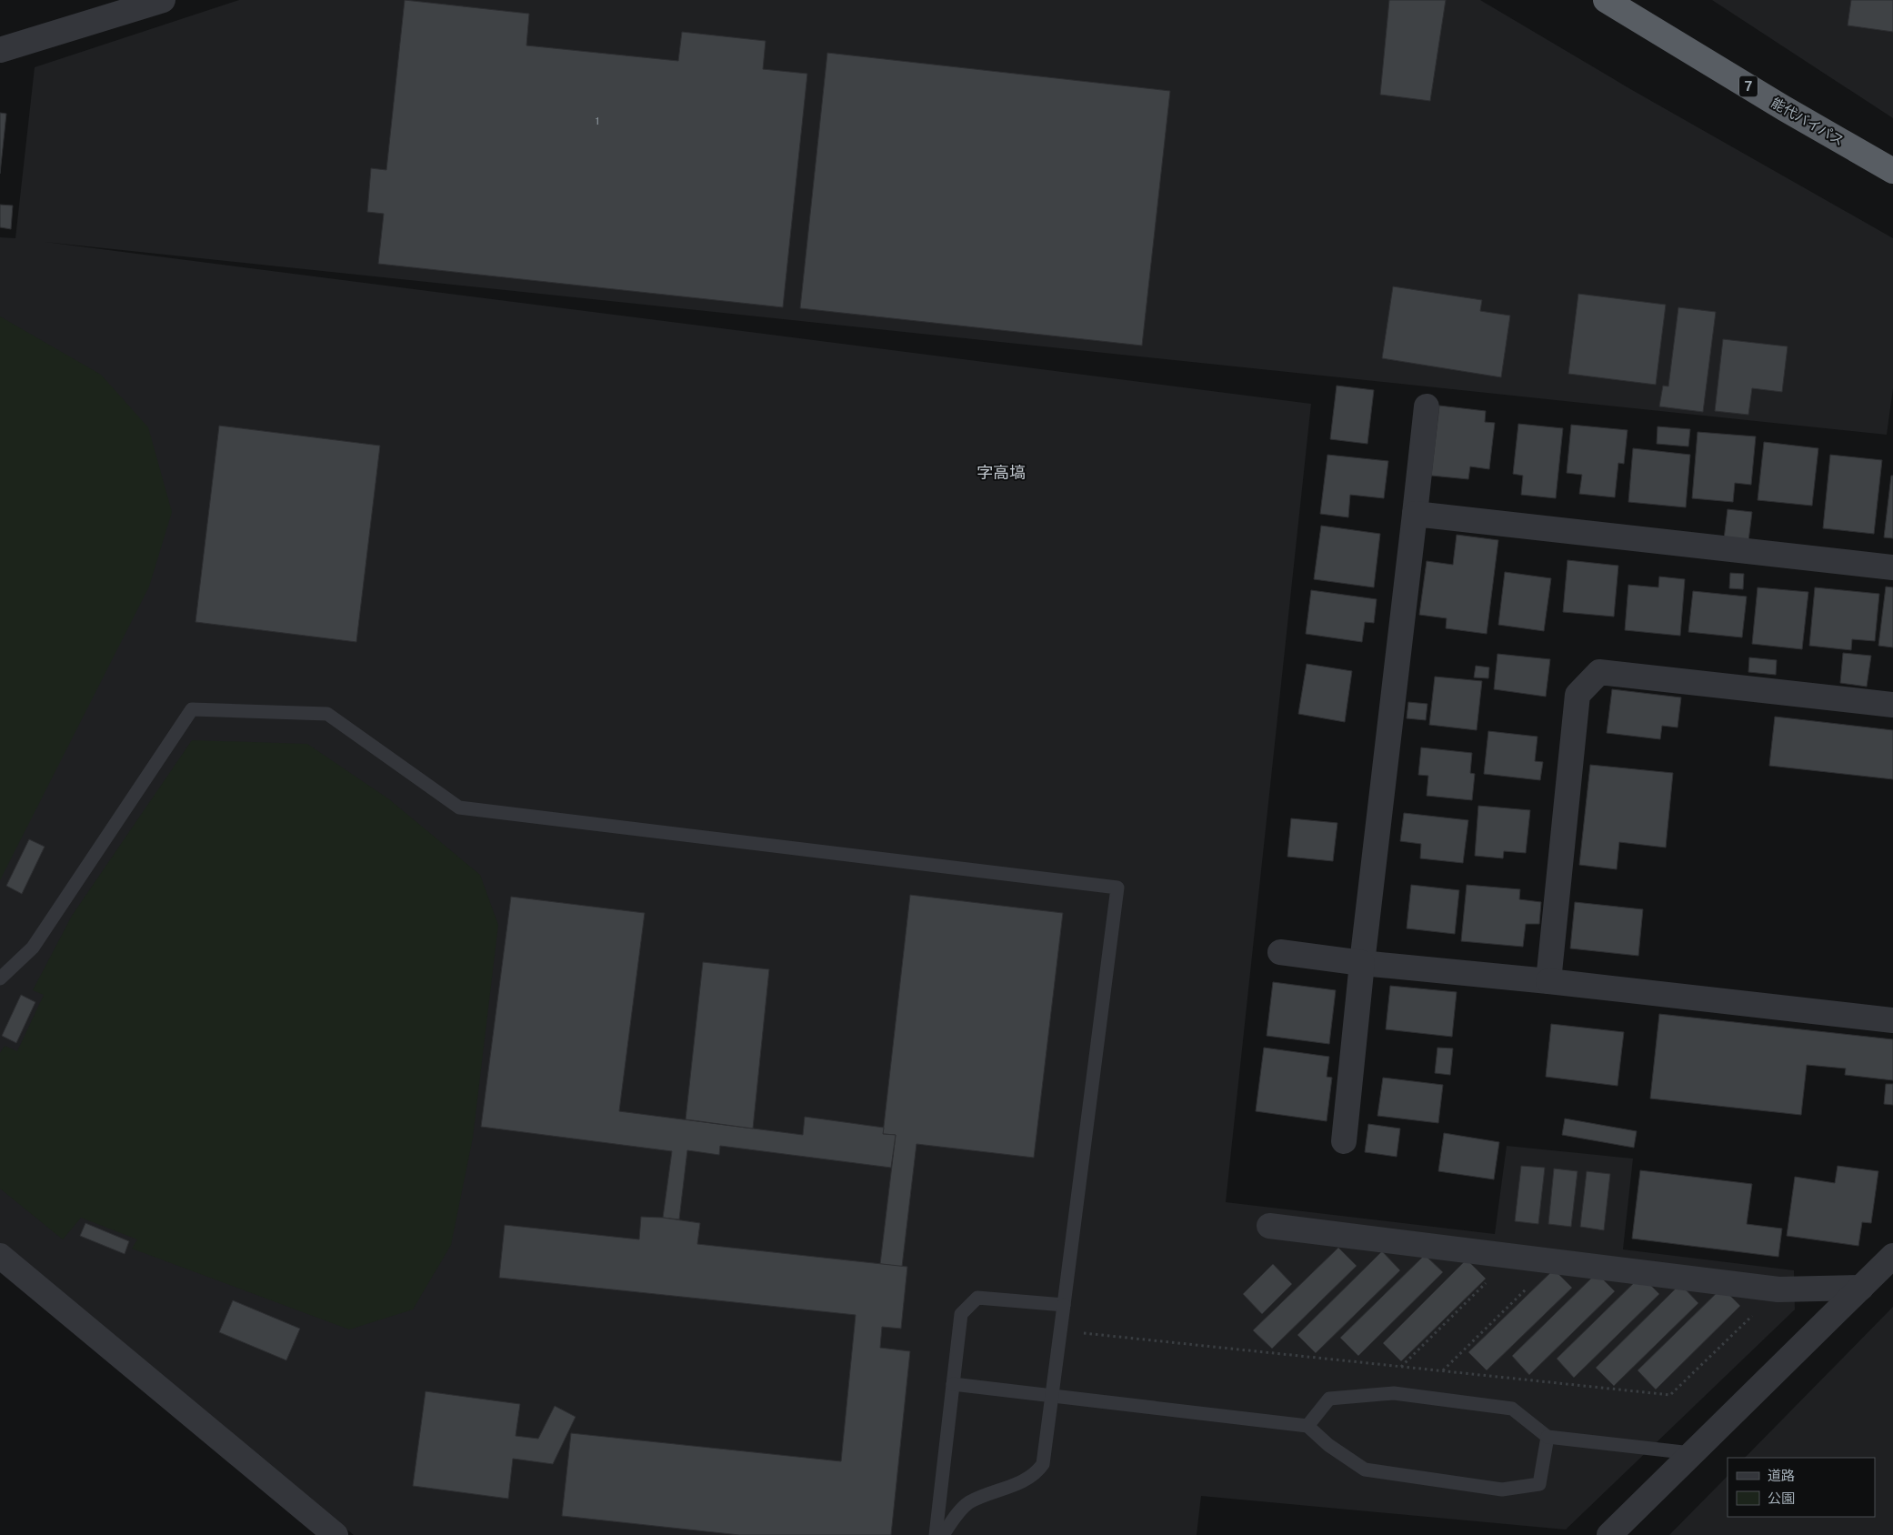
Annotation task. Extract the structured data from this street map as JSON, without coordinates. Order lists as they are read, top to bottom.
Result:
{
  "streets": {
    "highway": ["7", "能代バイパス"]
  },
  "districts": ["字高塙"],
  "house_numbers": ["1"],
  "legend": ["道路", "公園"]
}
